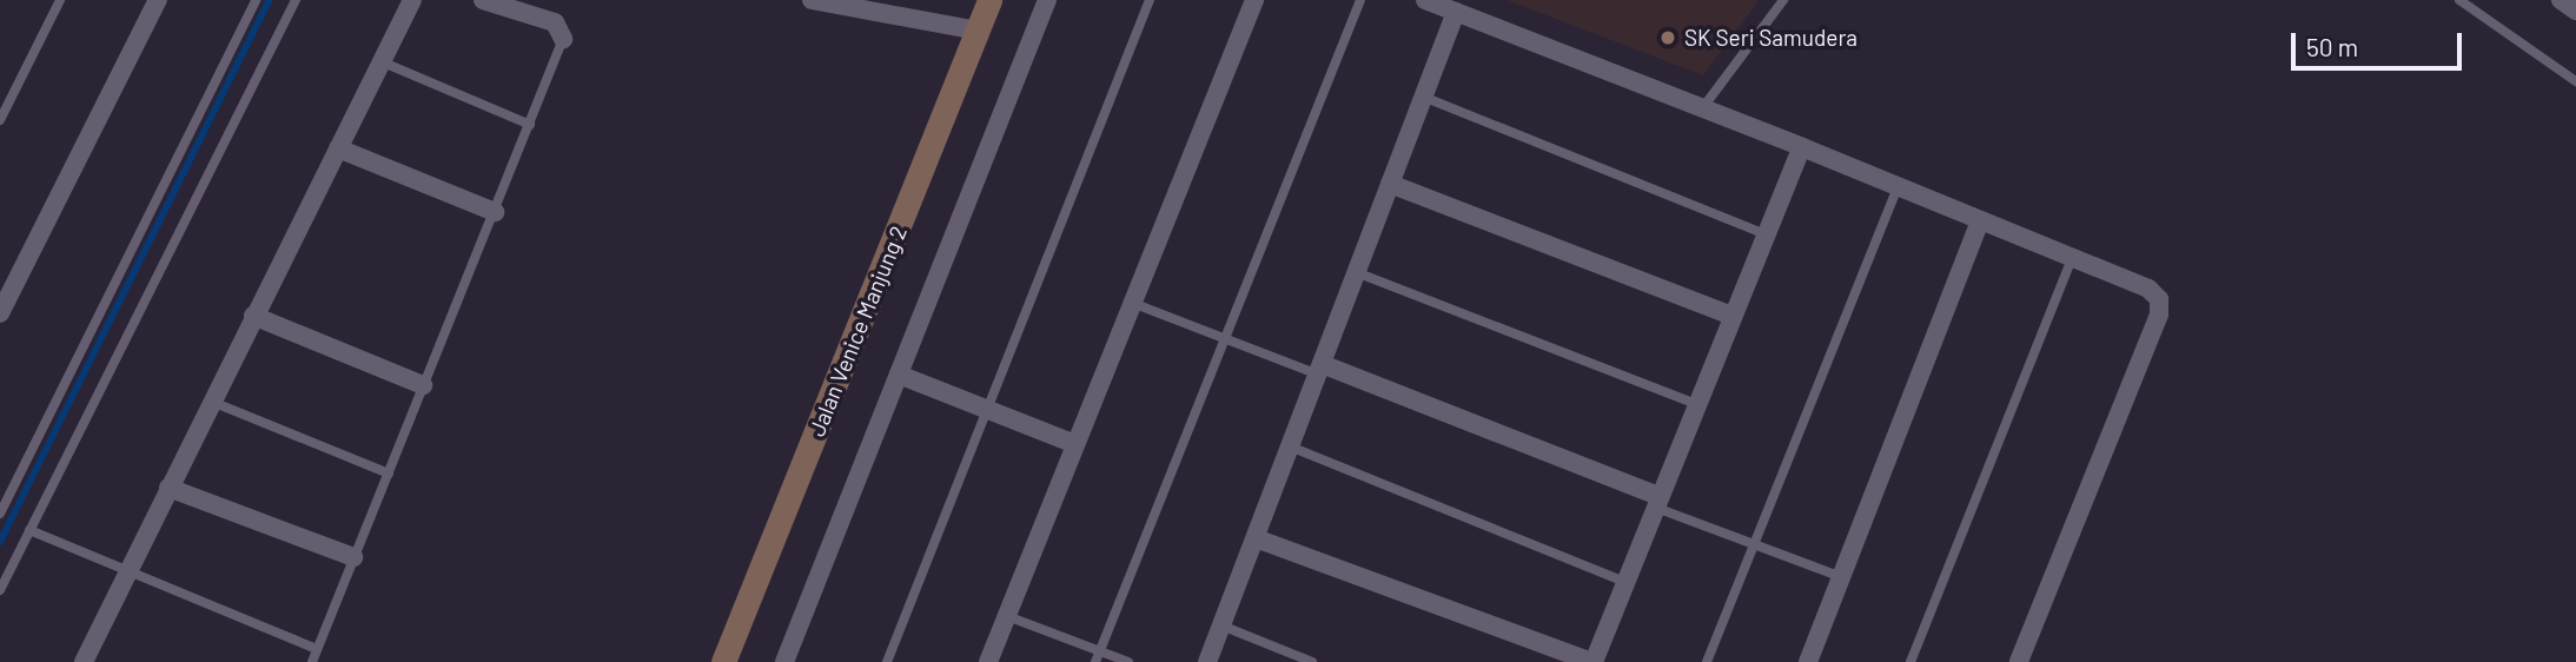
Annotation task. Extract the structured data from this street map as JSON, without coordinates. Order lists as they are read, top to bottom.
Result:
{
  "streets": {
    "street": ["Jalan Venice Manjung 2"]
  },
  "places": ["SK Seri Samudera"],
  "scale_bar": "50 m"
}
